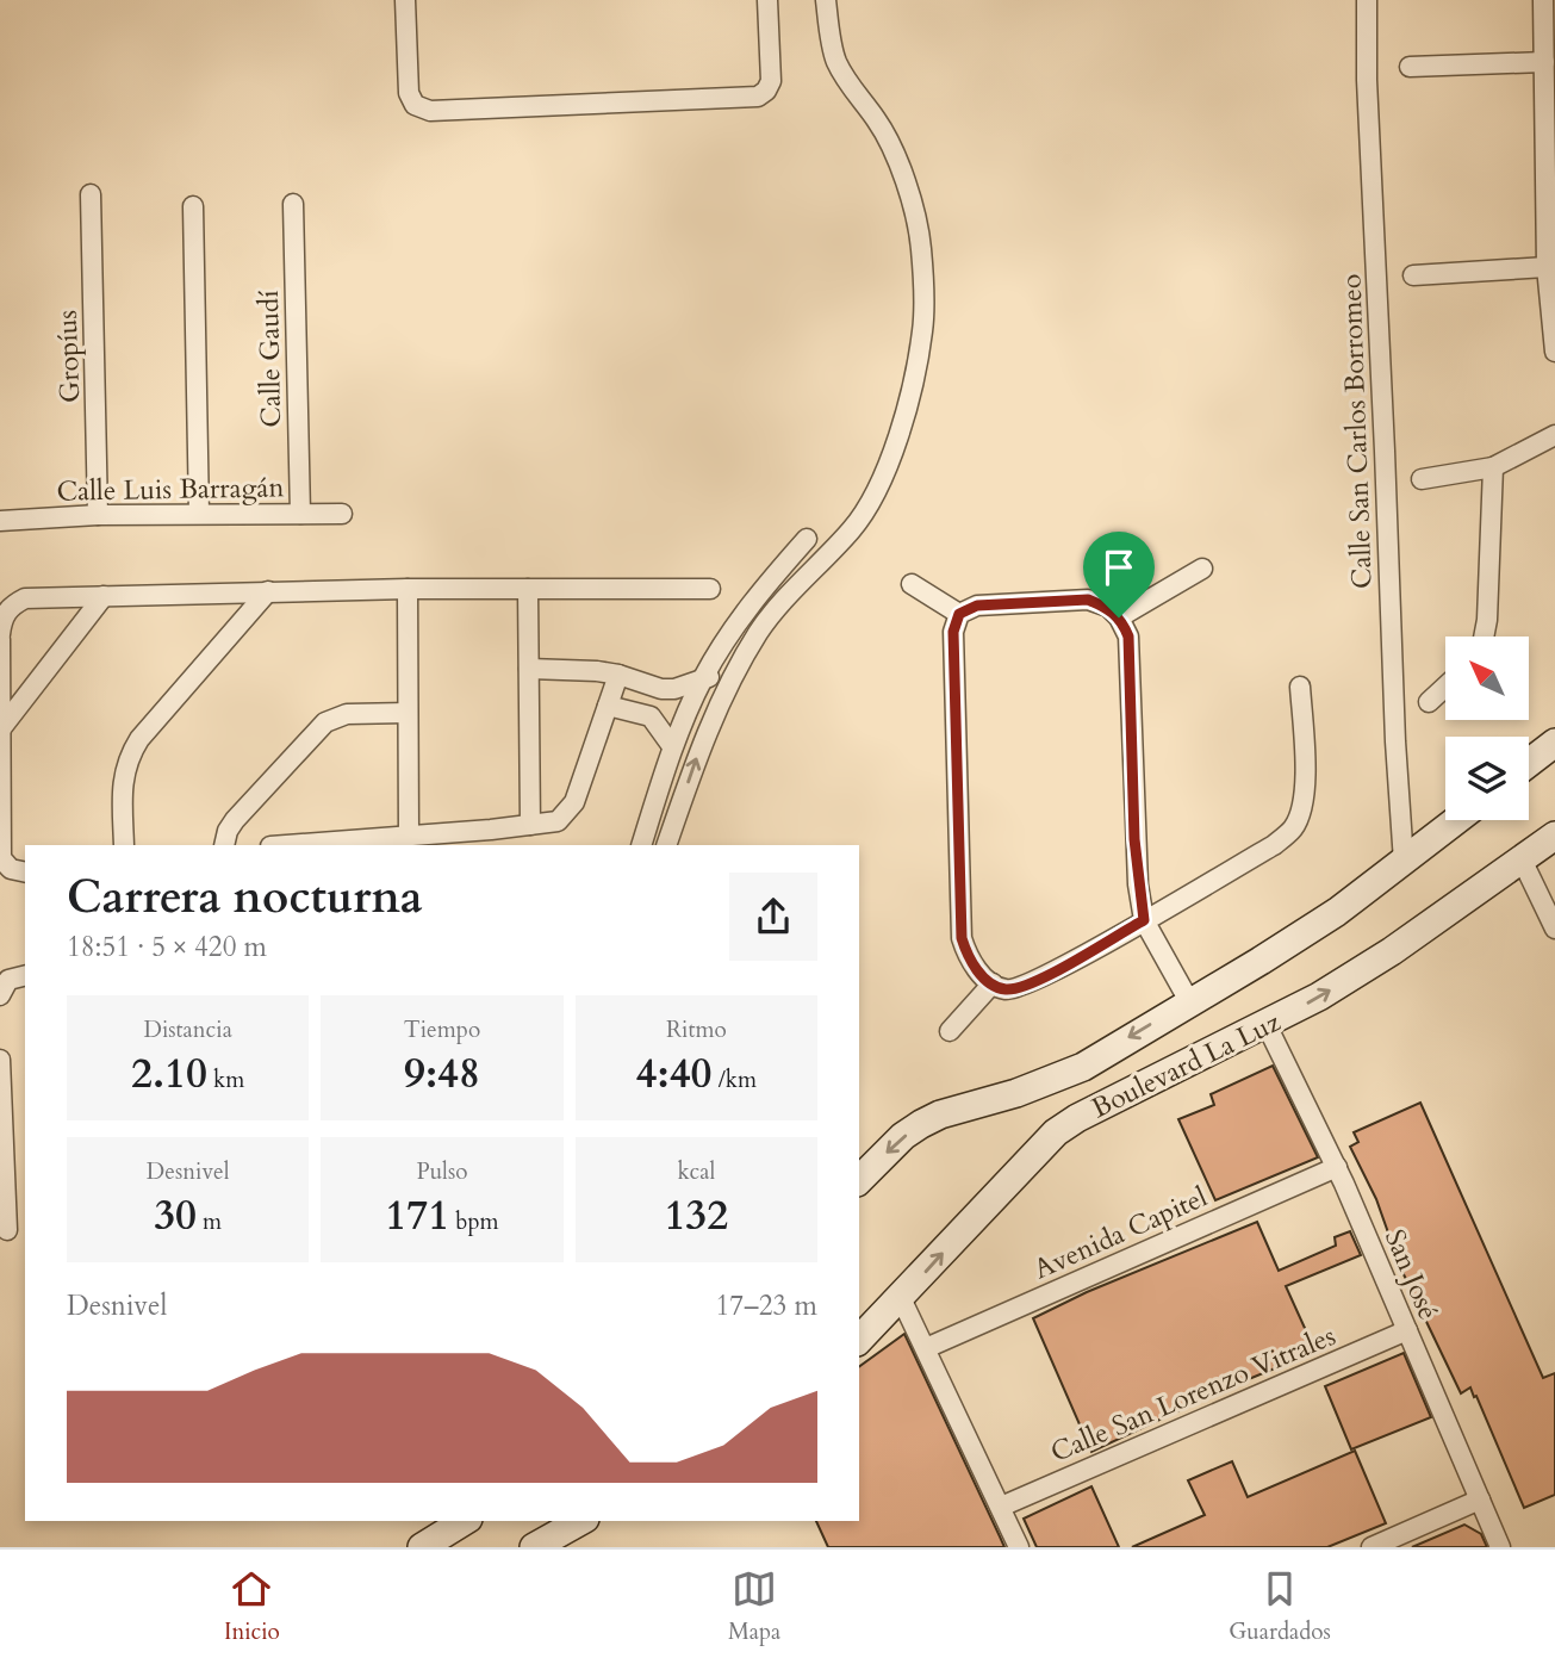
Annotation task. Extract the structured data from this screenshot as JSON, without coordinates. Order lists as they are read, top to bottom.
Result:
{
  "streets": {
    "main road": ["Boulevard La Luz"],
    "street": [
      "Gropíus",
      "Calle Gaudí",
      "Calle San Carlos Borromeo",
      "Calle Luis Barragán",
      "Avenida Capitel",
      "San José",
      "Calle San Lorenzo Vitrales"
    ]
  },
  "crossings": [
    ["Gropíus", "Calle Luis Barragán"],
    ["Calle Gaudí", "Calle Luis Barragán"],
    ["Calle San Carlos Borromeo", "Boulevard La Luz"],
    ["Boulevard La Luz", "San José"],
    ["Avenida Capitel", "San José"],
    ["San José", "Calle San Lorenzo Vitrales"]
  ],
  "north": "top left",
  "page": {
    "heading": ["Carrera nocturna", "18:51 · 5 × 420 m"],
    "stats": [
      ["Distancia", "2.10 km"],
      ["Tiempo", "9:48"],
      ["Ritmo", "4:40 /km"],
      ["Desnivel", "30 m"],
      ["Pulso", "171 bpm"],
      ["kcal", "132"]
    ],
    "chart": ["Desnivel", "17–23 m"],
    "tabs": ["Inicio", "Mapa", "Guardados"]
  }
}
